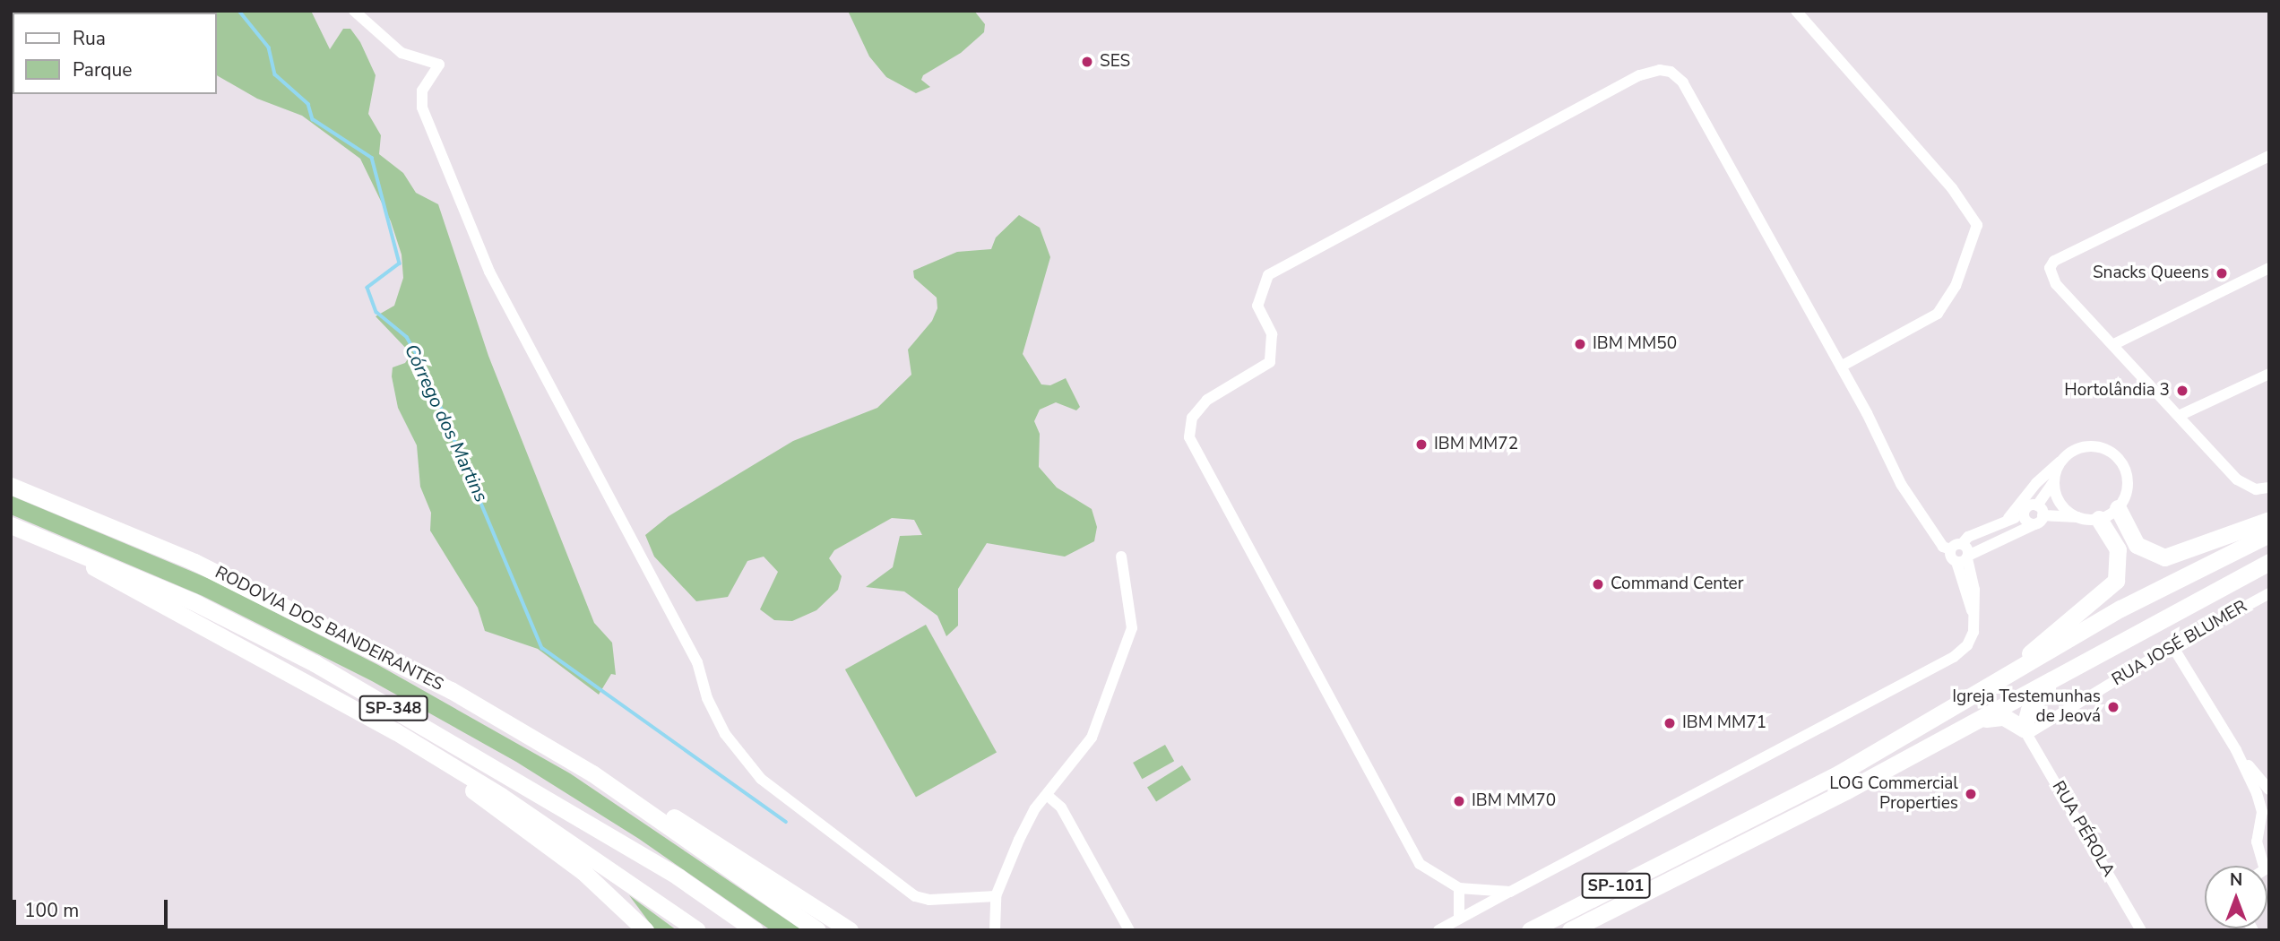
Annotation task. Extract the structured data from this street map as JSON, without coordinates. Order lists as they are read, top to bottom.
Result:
{
  "streets": {
    "highway": ["RODOVIA DOS BANDEIRANTES", "SP-348", "SP-101"],
    "street": ["RUA JOSÉ BLUMER", "RUA PÉROLA"]
  },
  "crossings": [
    ["RUA JOSÉ BLUMER", "RUA PÉROLA"]
  ],
  "water": ["Córrego dos Martins"],
  "places": [
    "SES",
    "Snacks Queens",
    "IBM MM50",
    "Hortolândia 3",
    "IBM MM72",
    "Command Center",
    "Igreja Testemunhas de Jeová",
    "IBM MM71",
    "LOG Commercial Properties",
    "IBM MM70"
  ],
  "legend": ["Rua", "Parque"],
  "scale_bar": "100 m",
  "north": "top"
}
